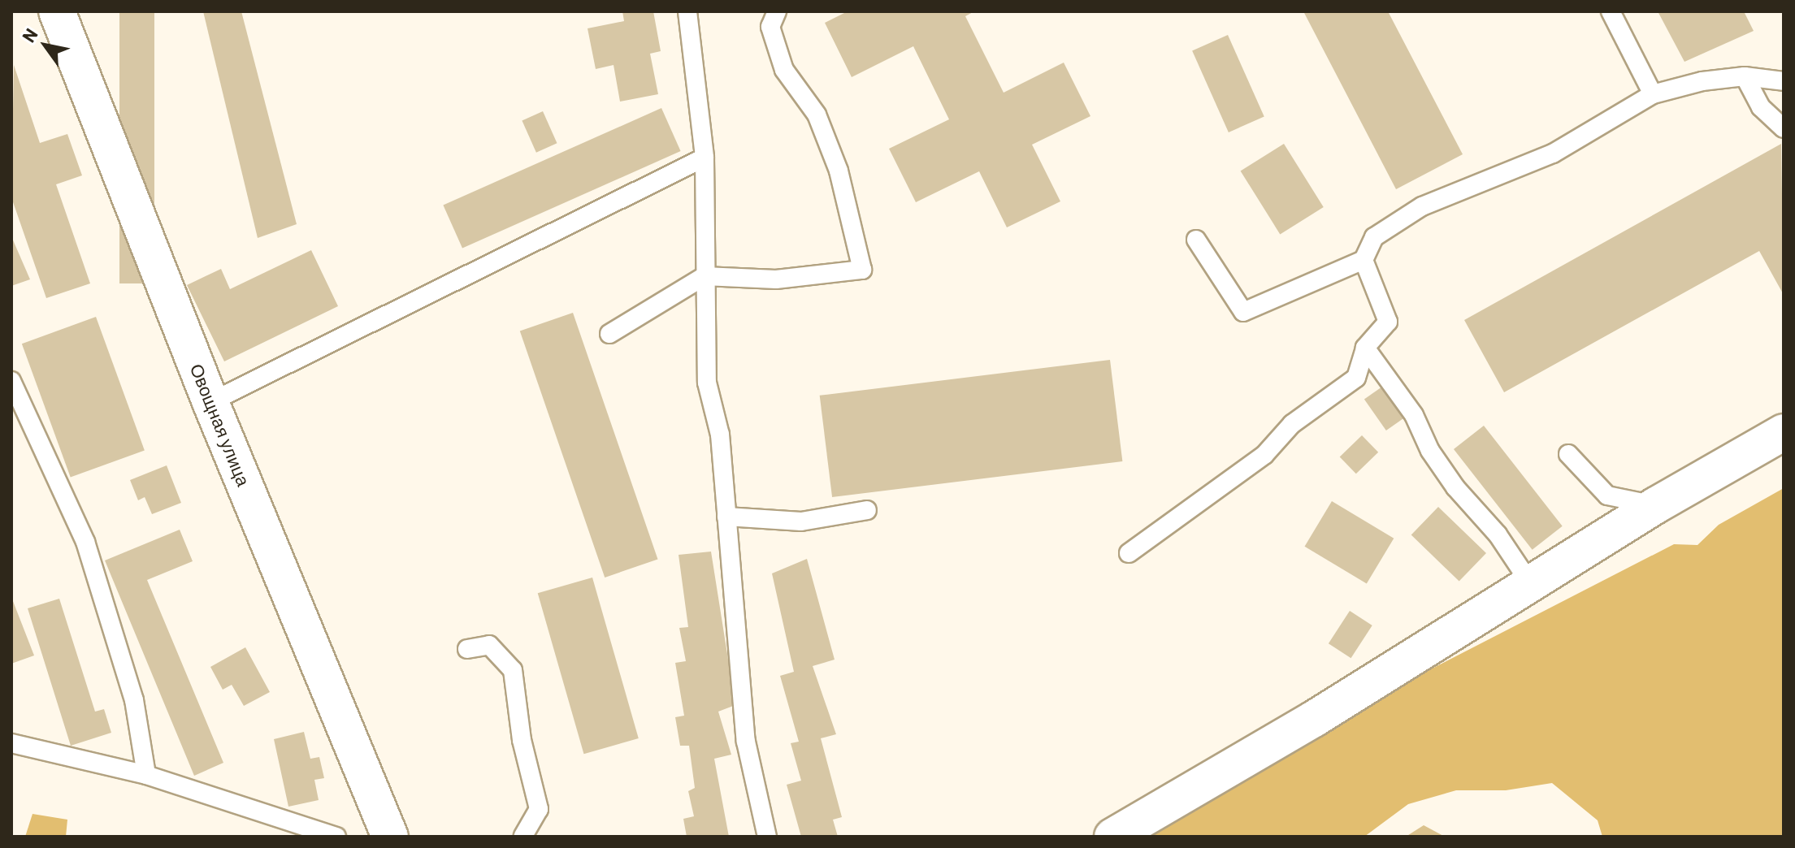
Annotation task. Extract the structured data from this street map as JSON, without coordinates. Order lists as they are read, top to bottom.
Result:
{
  "streets": {
    "street": ["Овощная улица"]
  },
  "north": "top left"
}
